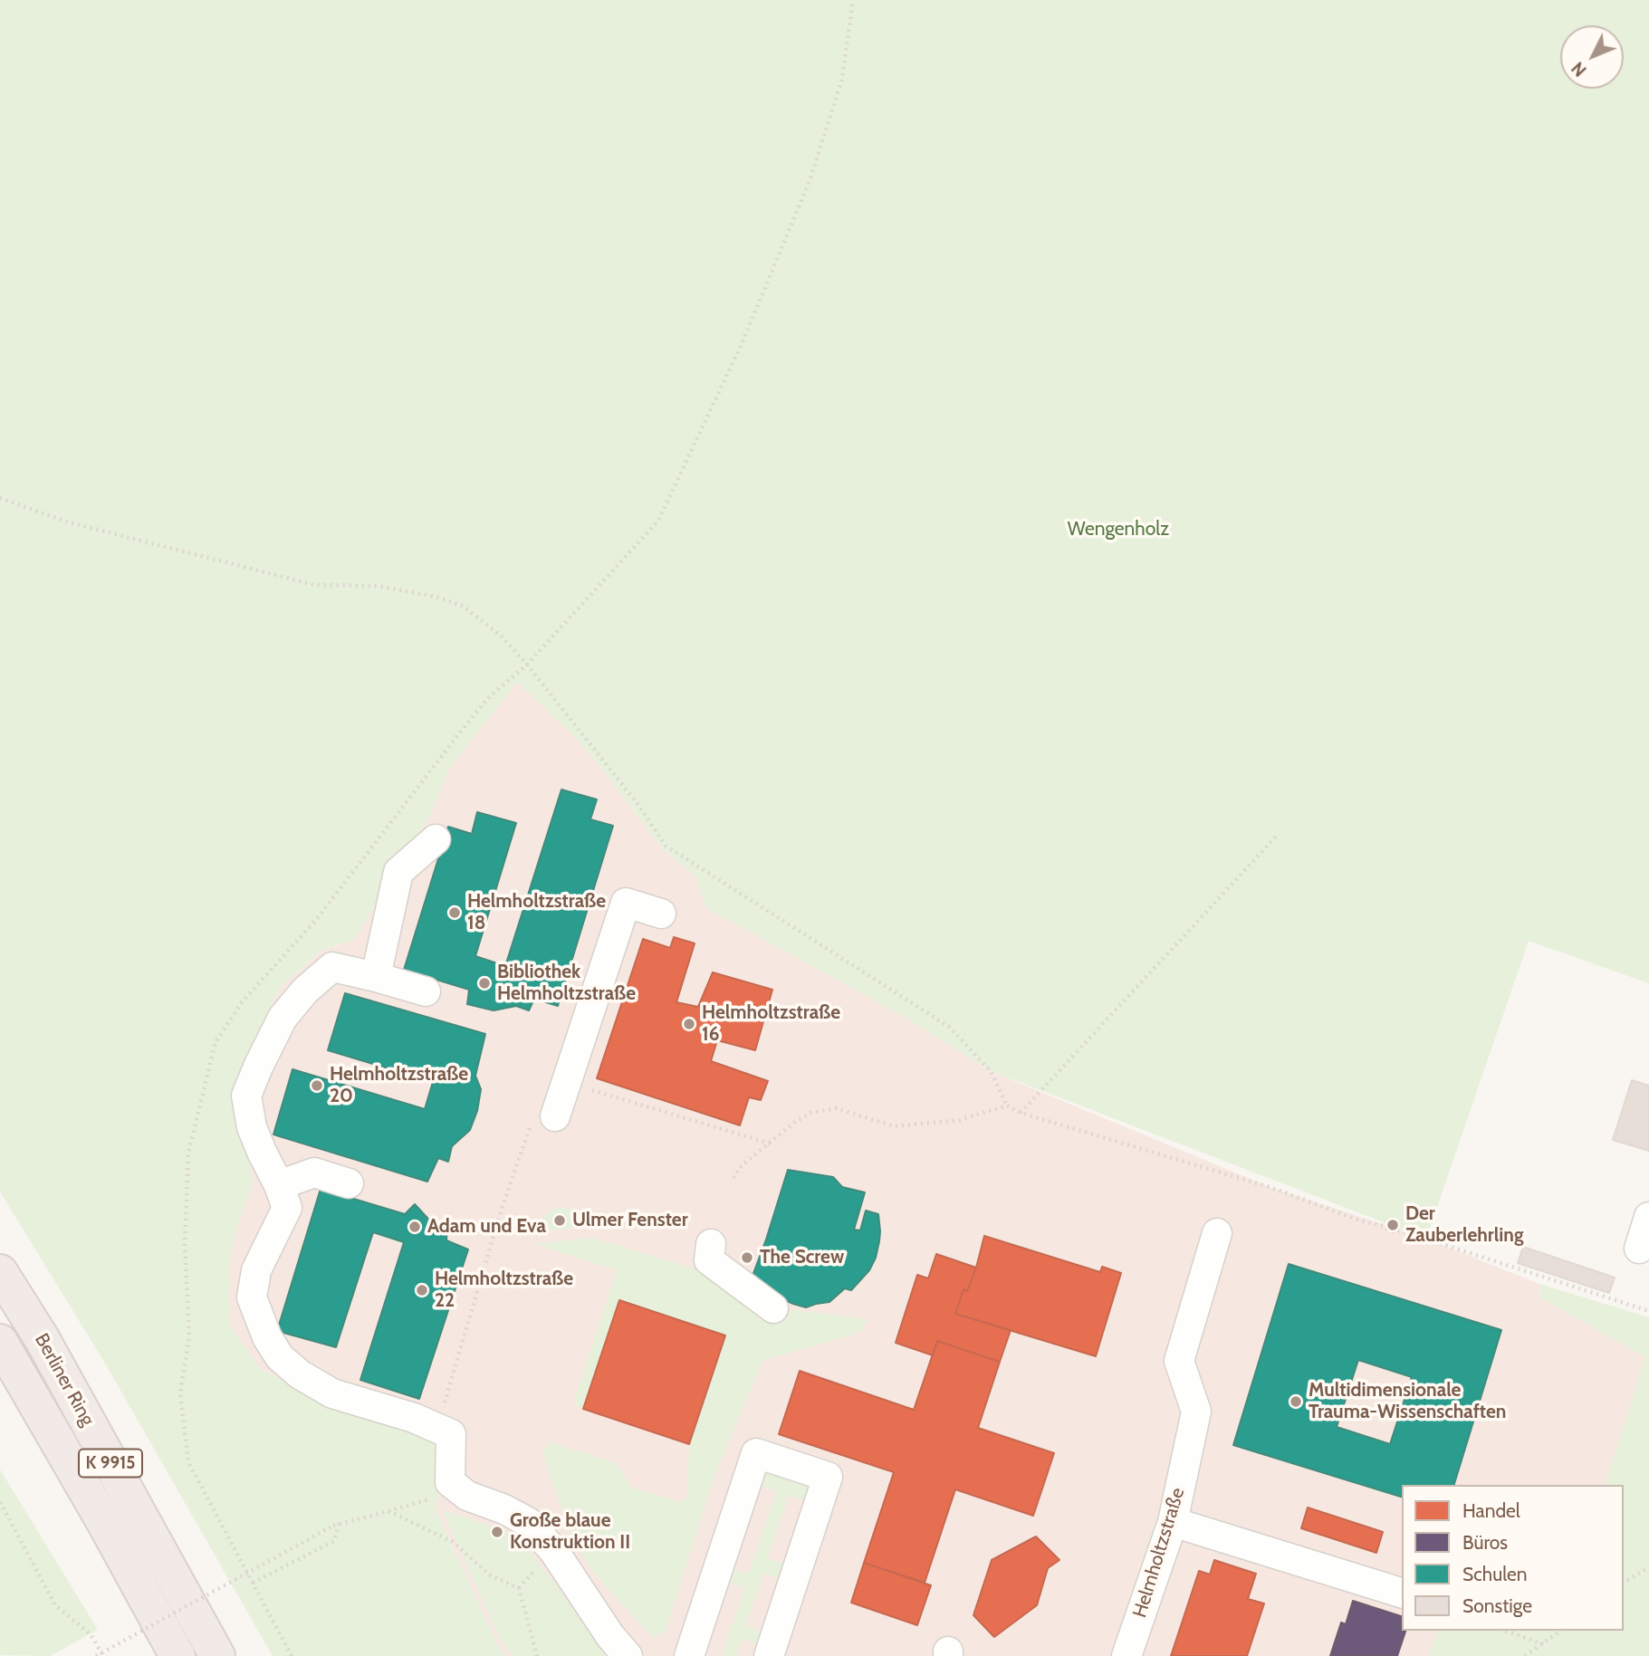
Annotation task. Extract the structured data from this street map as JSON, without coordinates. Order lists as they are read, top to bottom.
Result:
{
  "streets": {
    "highway": ["Berliner Ring", "K 9915"],
    "street": ["Helmholtzstraße"]
  },
  "parks": ["Wengenholz"],
  "places": [
    "Helmholtzstraße 18",
    "Bibliothek Helmholtzstraße",
    "Helmholtzstraße 16",
    "Helmholtzstraße 20",
    "Ulmer Fenster",
    "Der Zauberlehrling",
    "Adam und Eva",
    "The Screw",
    "Helmholtzstraße 22",
    "Multidimensionale Trauma-Wissenschaften",
    "Große blaue Konstruktion II"
  ],
  "legend": [
    "Handel",
    "Büros",
    "Schulen",
    "Sonstige"
  ],
  "north": "bottom left"
}
